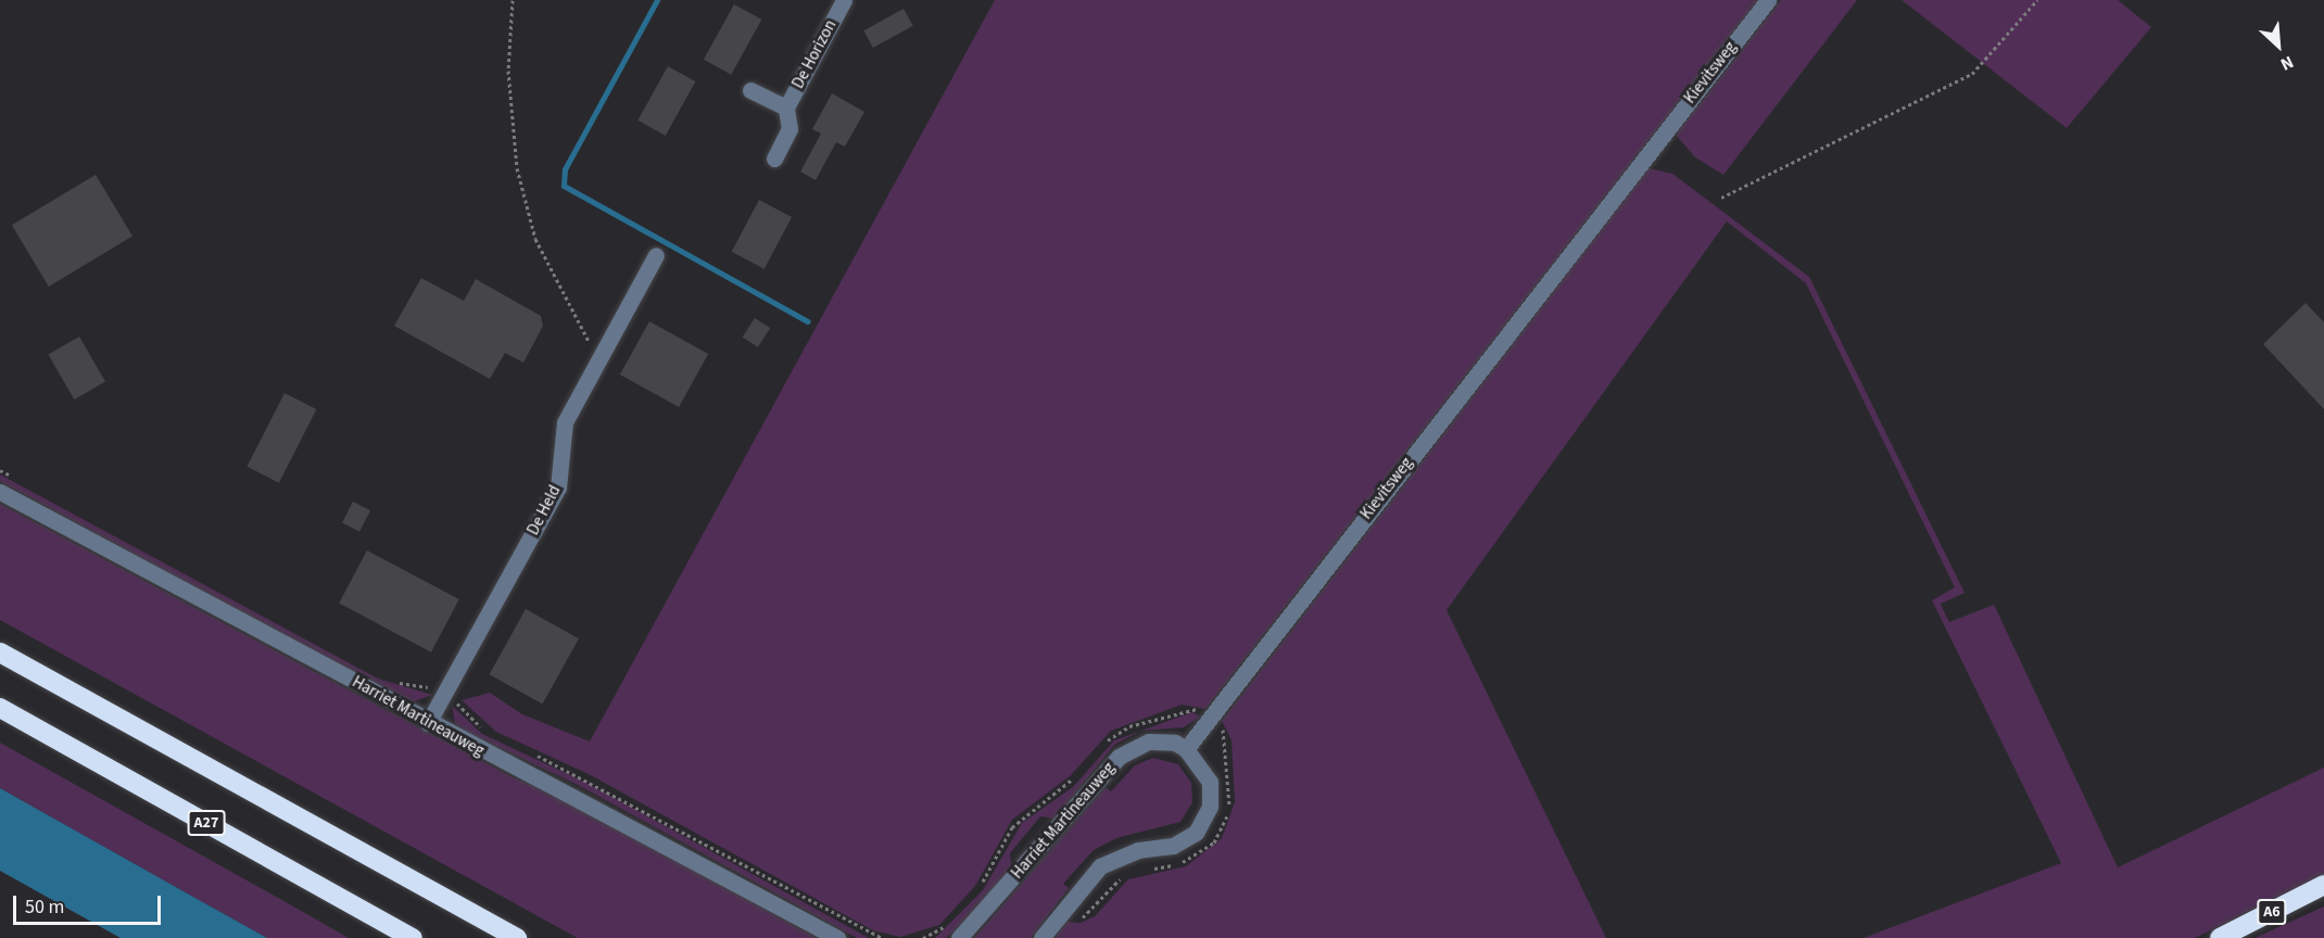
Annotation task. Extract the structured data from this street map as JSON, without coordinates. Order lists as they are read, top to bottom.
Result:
{
  "streets": {
    "highway": ["A27", "A6"],
    "street": [
      "De Horizon",
      "Kievitsweg",
      "De Held",
      "Harriet Martineauweg"
    ]
  },
  "crossings": [
    ["Kievitsweg", "Harriet Martineauweg"],
    ["De Held", "Harriet Martineauweg"]
  ],
  "scale_bar": "50 m",
  "north": "bottom right"
}
